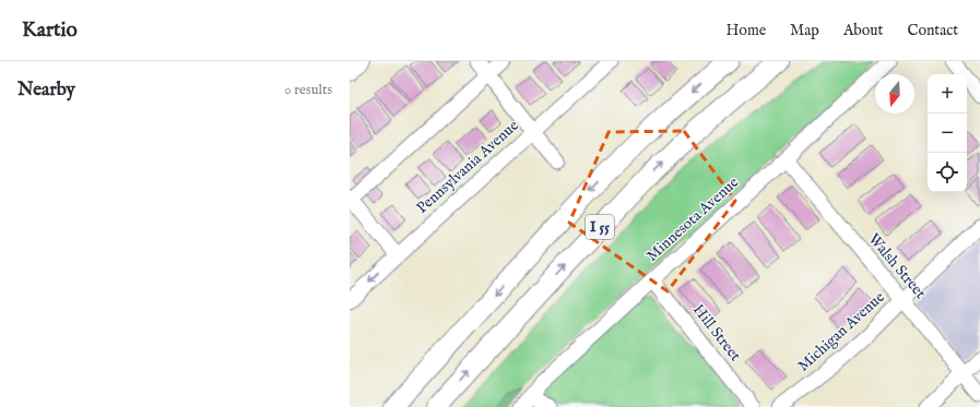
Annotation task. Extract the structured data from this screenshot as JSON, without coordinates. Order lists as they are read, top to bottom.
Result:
{
  "streets": {
    "highway": ["I 55"],
    "street": [
      "Pennsylvania Avenue",
      "Minnesota Avenue",
      "Walsh Street",
      "Michigan Avenue",
      "Hill Street"
    ]
  },
  "crossings": [
    ["Minnesota Avenue", "Walsh Street"],
    ["Minnesota Avenue", "Hill Street"],
    ["Walsh Street", "Michigan Avenue"]
  ],
  "north": "bottom",
  "page": {
    "header": "Kartio",
    "nav": [
      "Home",
      "Map",
      "About",
      "Contact"
    ],
    "heading": ["Nearby", "0 results"],
    "map_buttons": ["+", "−"]
  }
}
